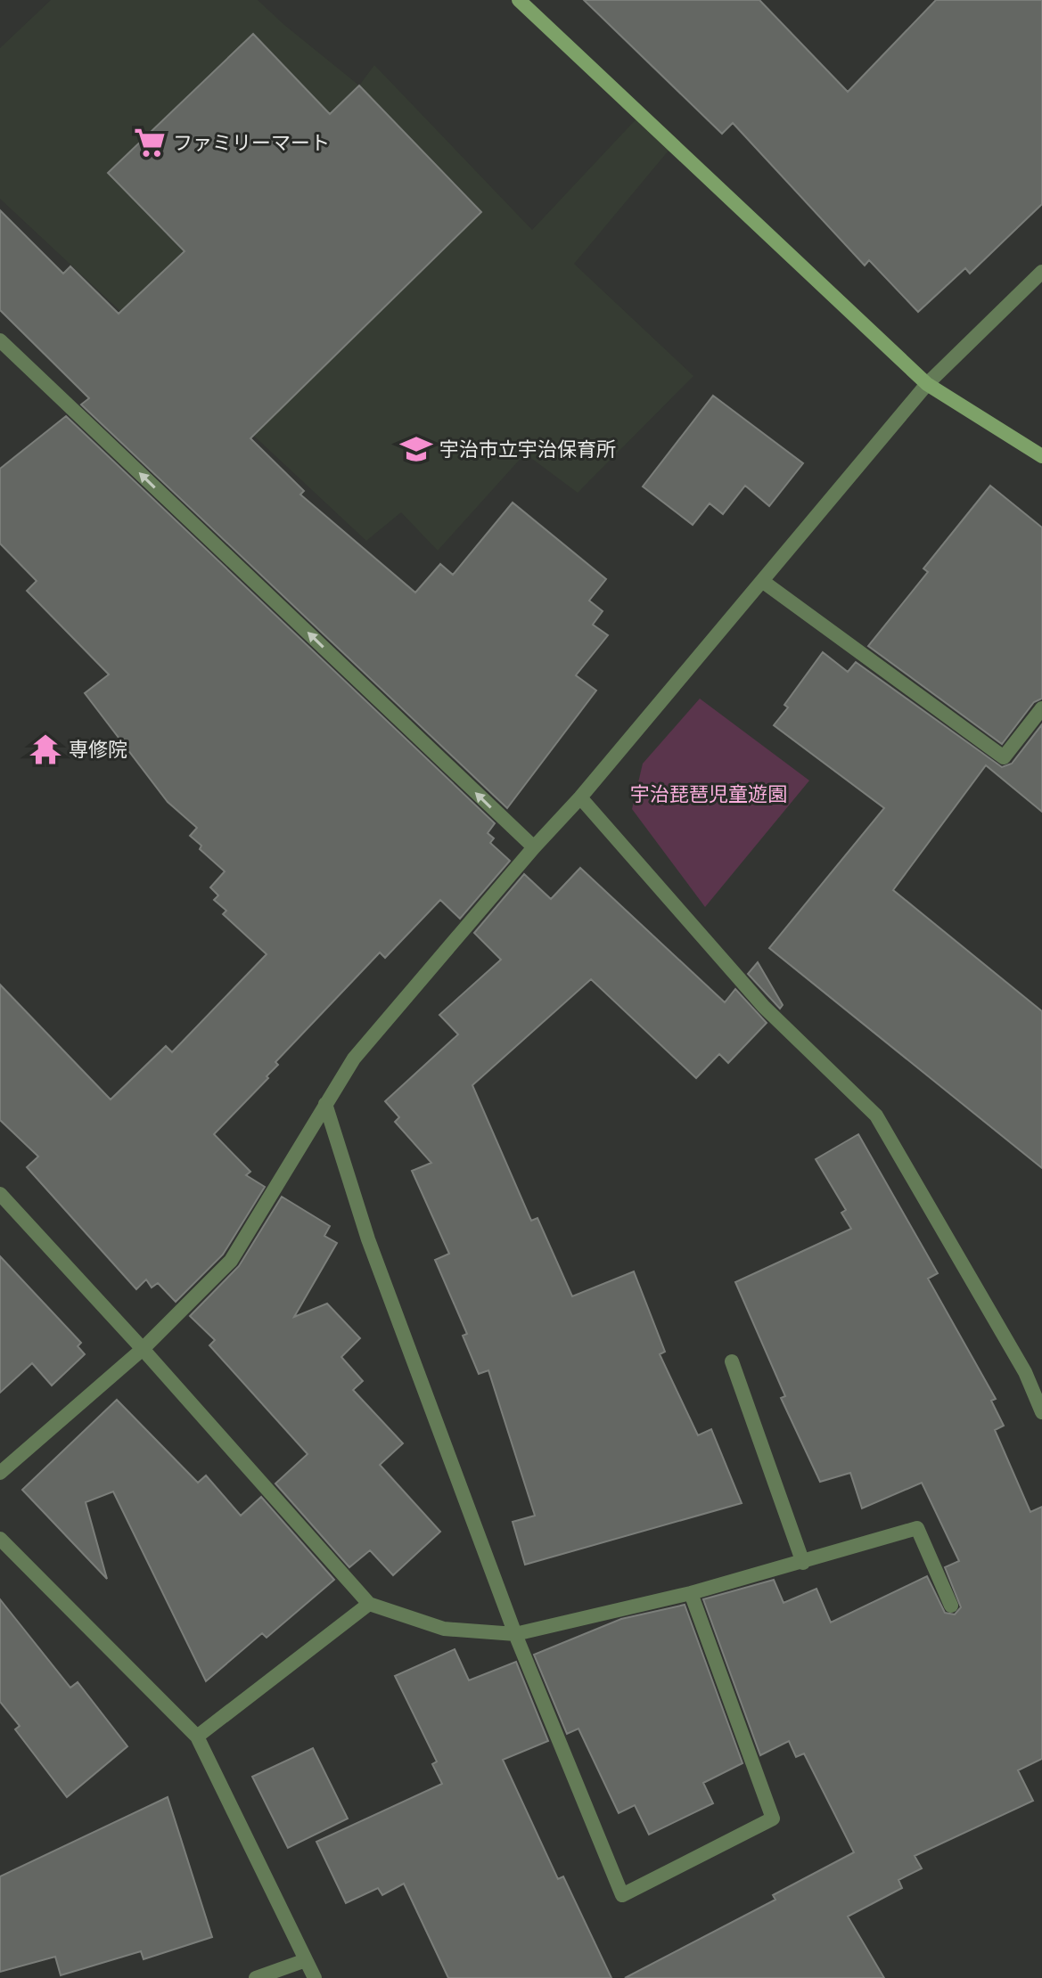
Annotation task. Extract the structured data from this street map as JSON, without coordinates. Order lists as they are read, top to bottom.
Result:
{
  "parks": ["宇治琵琶児童遊園"],
  "places": {
    "supermarket": ["ファミリーマート"],
    "school or university": ["宇治市立宇治保育所"],
    "temple": ["専修院"]
  }
}
